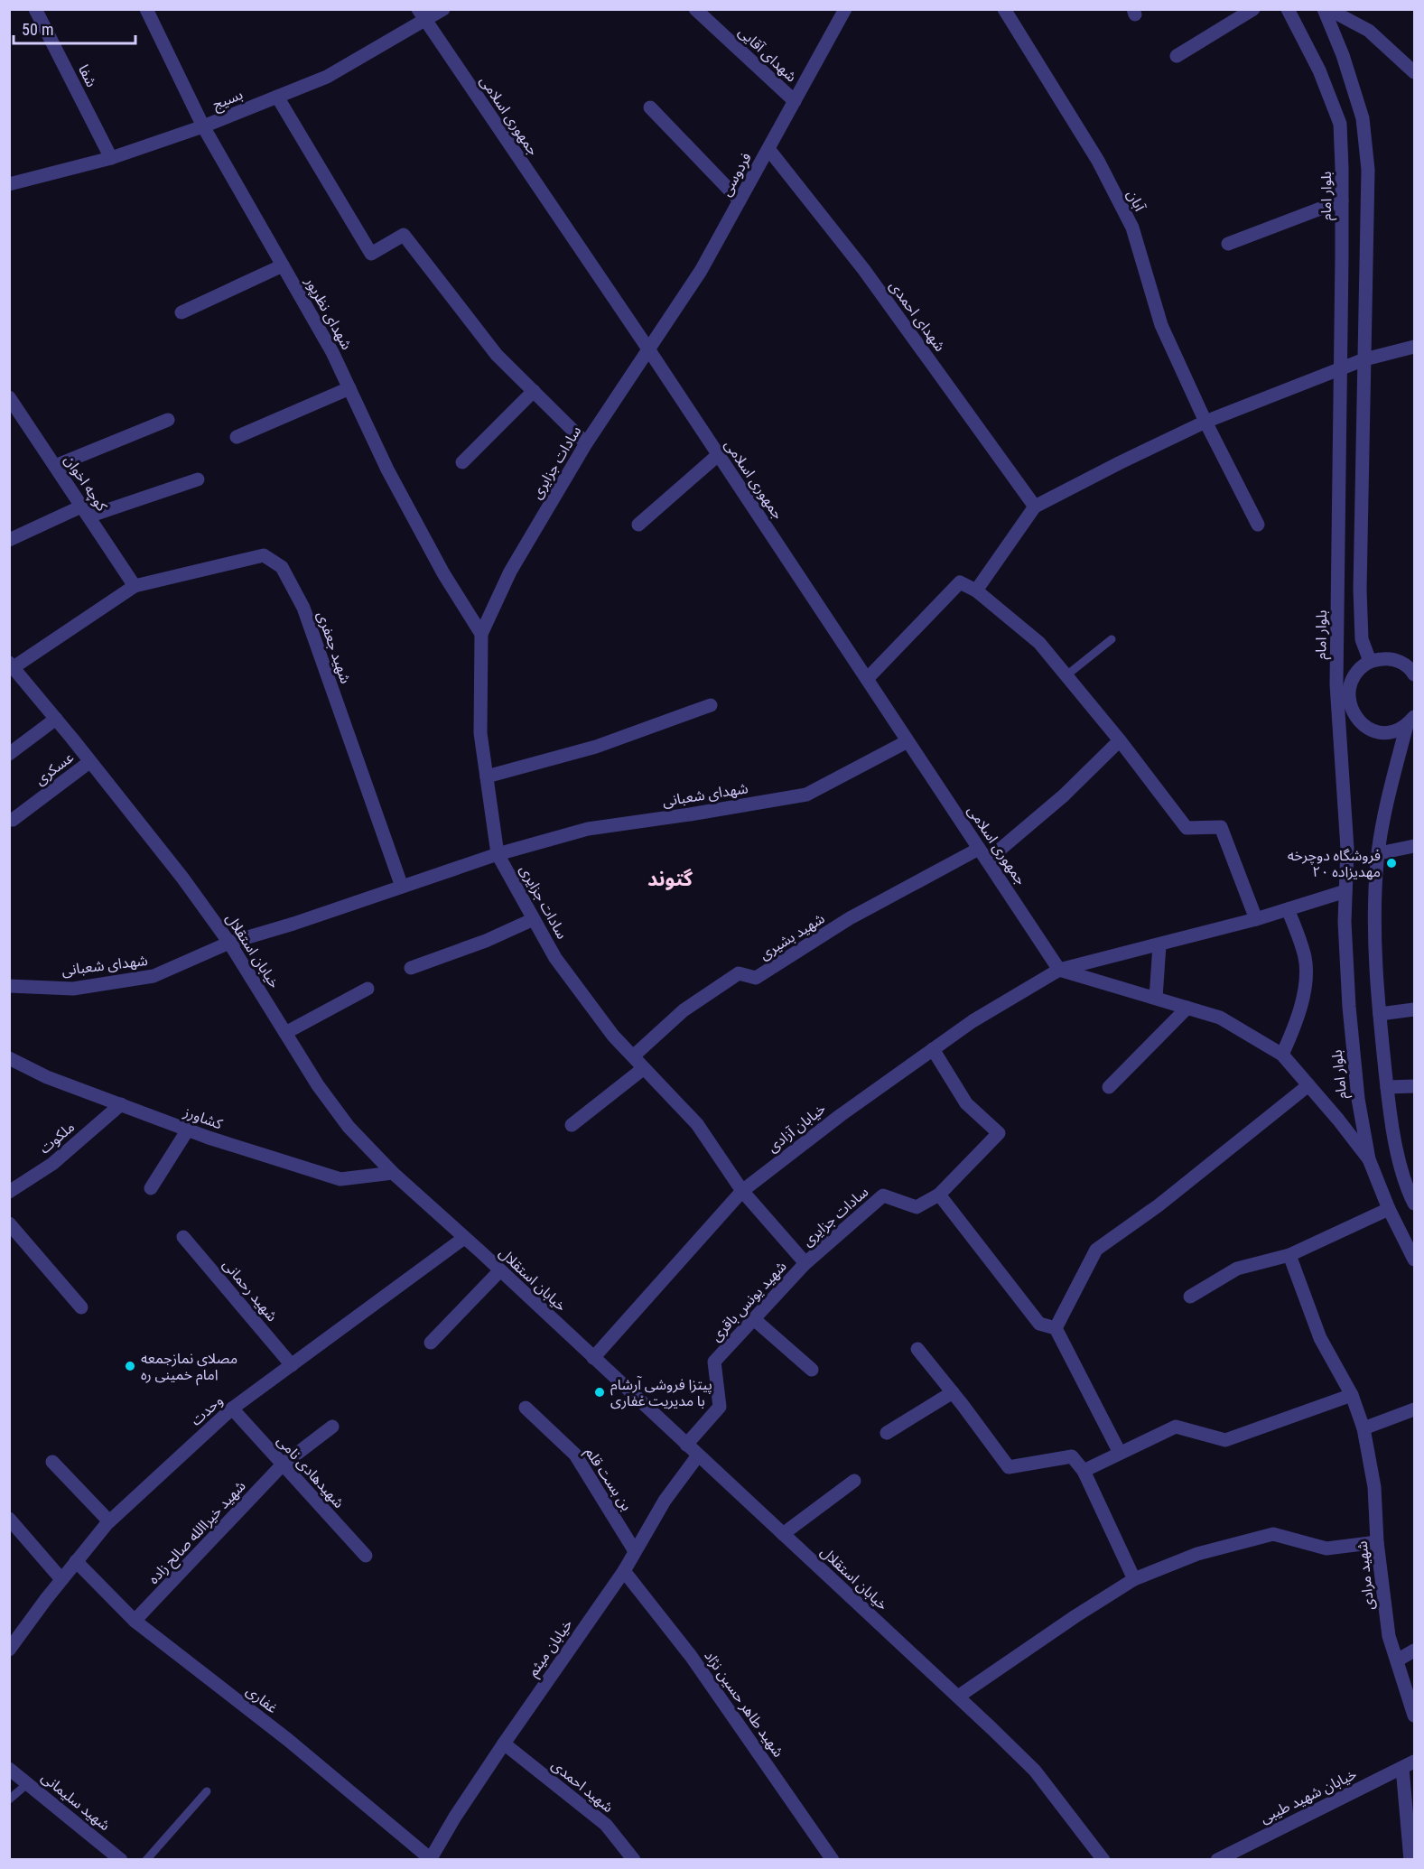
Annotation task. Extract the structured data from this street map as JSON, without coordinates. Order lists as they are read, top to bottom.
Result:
{
  "streets": {
    "street": [
      "شهدای آقایی",
      "شفا",
      "بسیج",
      "جمهوری اسلامی",
      "فردوسی",
      "بلوار امام",
      "آبان",
      "شهدای نظرپور",
      "شهدای احمدی",
      "سادات جزایری",
      "کوچه اخوان",
      "شهید جعفری",
      "عسکری",
      "شهدای شعبانی",
      "شهید بشیری",
      "خیابان استقلال",
      "کشاورز",
      "خیابان آزادی",
      "ملکوت",
      "شهید رحمانی",
      "شهید یونس باقری",
      "وحدت",
      "شهیدهادی نامی",
      "بن بست قلم",
      "شهید خیراالله صالح زاده",
      "شهید مرادی",
      "خیابان میثم",
      "غفاری",
      "شهید طاهر حسین نژاد",
      "شهید احمدی",
      "خیابان شهید طیبی",
      "شهید سلیمانی"
    ]
  },
  "crossings": [
    ["شهدای آقایی", "فردوسی"],
    ["شفا", "بسیج"],
    ["بسیج", "جمهوری اسلامی"],
    ["بسیج", "شهدای نظرپور"],
    ["جمهوری اسلامی", "فردوسی"],
    ["جمهوری اسلامی", "سادات جزایری"],
    ["جمهوری اسلامی", "شهدای شعبانی"],
    ["جمهوری اسلامی", "شهید بشیری"],
    ["جمهوری اسلامی", "خیابان آزادی"],
    ["فردوسی", "شهدای احمدی"],
    ["فردوسی", "سادات جزایری"],
    ["شهدای نظرپور", "سادات جزایری"],
    ["سادات جزایری", "شهدای شعبانی"],
    ["سادات جزایری", "شهید بشیری"],
    ["سادات جزایری", "خیابان آزادی"],
    ["سادات جزایری", "شهید یونس باقری"],
    ["کوچه اخوان", "شهید جعفری"],
    ["شهید جعفری", "شهدای شعبانی"],
    ["عسکری", "خیابان استقلال"],
    ["شهدای شعبانی", "خیابان استقلال"],
    ["خیابان استقلال", "کشاورز"],
    ["خیابان استقلال", "خیابان آزادی"],
    ["خیابان استقلال", "شهید یونس باقری"],
    ["خیابان استقلال", "وحدت"],
    ["خیابان استقلال", "خیابان میثم"],
    ["کشاورز", "ملکوت"],
    ["شهید رحمانی", "وحدت"],
    ["وحدت", "شهیدهادی نامی"],
    ["وحدت", "غفاری"],
    ["شهیدهادی نامی", "شهید خیراالله صالح زاده"],
    ["بن بست قلم", "خیابان میثم"],
    ["شهید خیراالله صالح زاده", "غفاری"],
    ["خیابان میثم", "غفاری"],
    ["خیابان میثم", "شهید طاهر حسین نژاد"],
    ["خیابان میثم", "شهید احمدی"]
  ],
  "districts": ["گتوند"],
  "places": ["فروشگاه دوچرخه ۲۰ مهدیزاده", "مصلای نمازجمعه امام خمینی ره", "پیتزا فروشی آرشام با مدیریت غفاری"],
  "scale_bar": "50 m"
}
